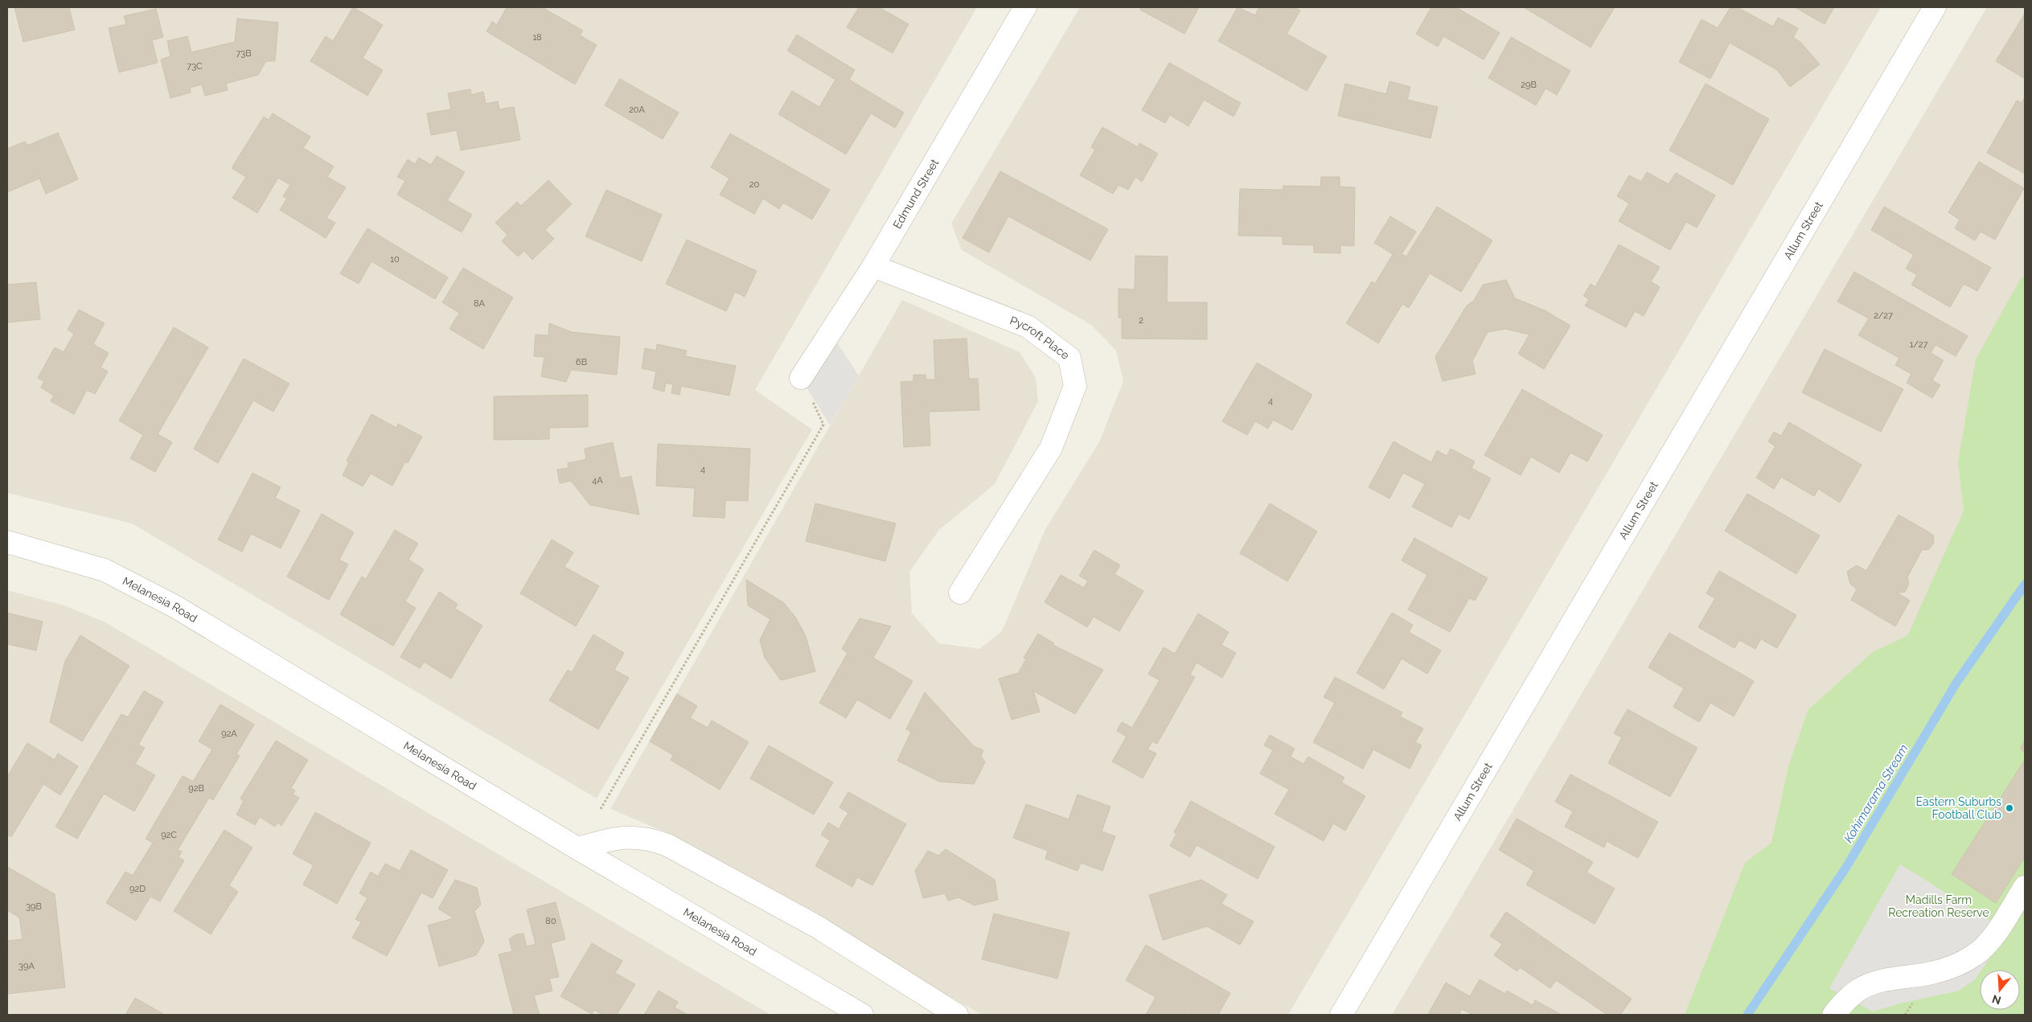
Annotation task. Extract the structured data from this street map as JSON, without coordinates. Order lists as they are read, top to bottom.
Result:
{
  "streets": {
    "street": [
      "Edmund Street",
      "Allum Street",
      "Pycroft Place",
      "Melanesia Road"
    ]
  },
  "crossings": [
    ["Edmund Street", "Pycroft Place"]
  ],
  "water": ["Kohimarama Stream"],
  "parks": ["Madills Farm Recreation Reserve"],
  "places": ["Eastern Suburbs Football Club"],
  "house_numbers": [
    "18",
    "73B",
    "73C",
    "29B",
    "20A",
    "20",
    "10",
    "8A",
    "2/27",
    "2",
    "1/27",
    "6B",
    "4",
    "4",
    "4A",
    "92A",
    "92B",
    "92C",
    "92D",
    "39B",
    "80",
    "39A"
  ],
  "north": "bottom"
}
